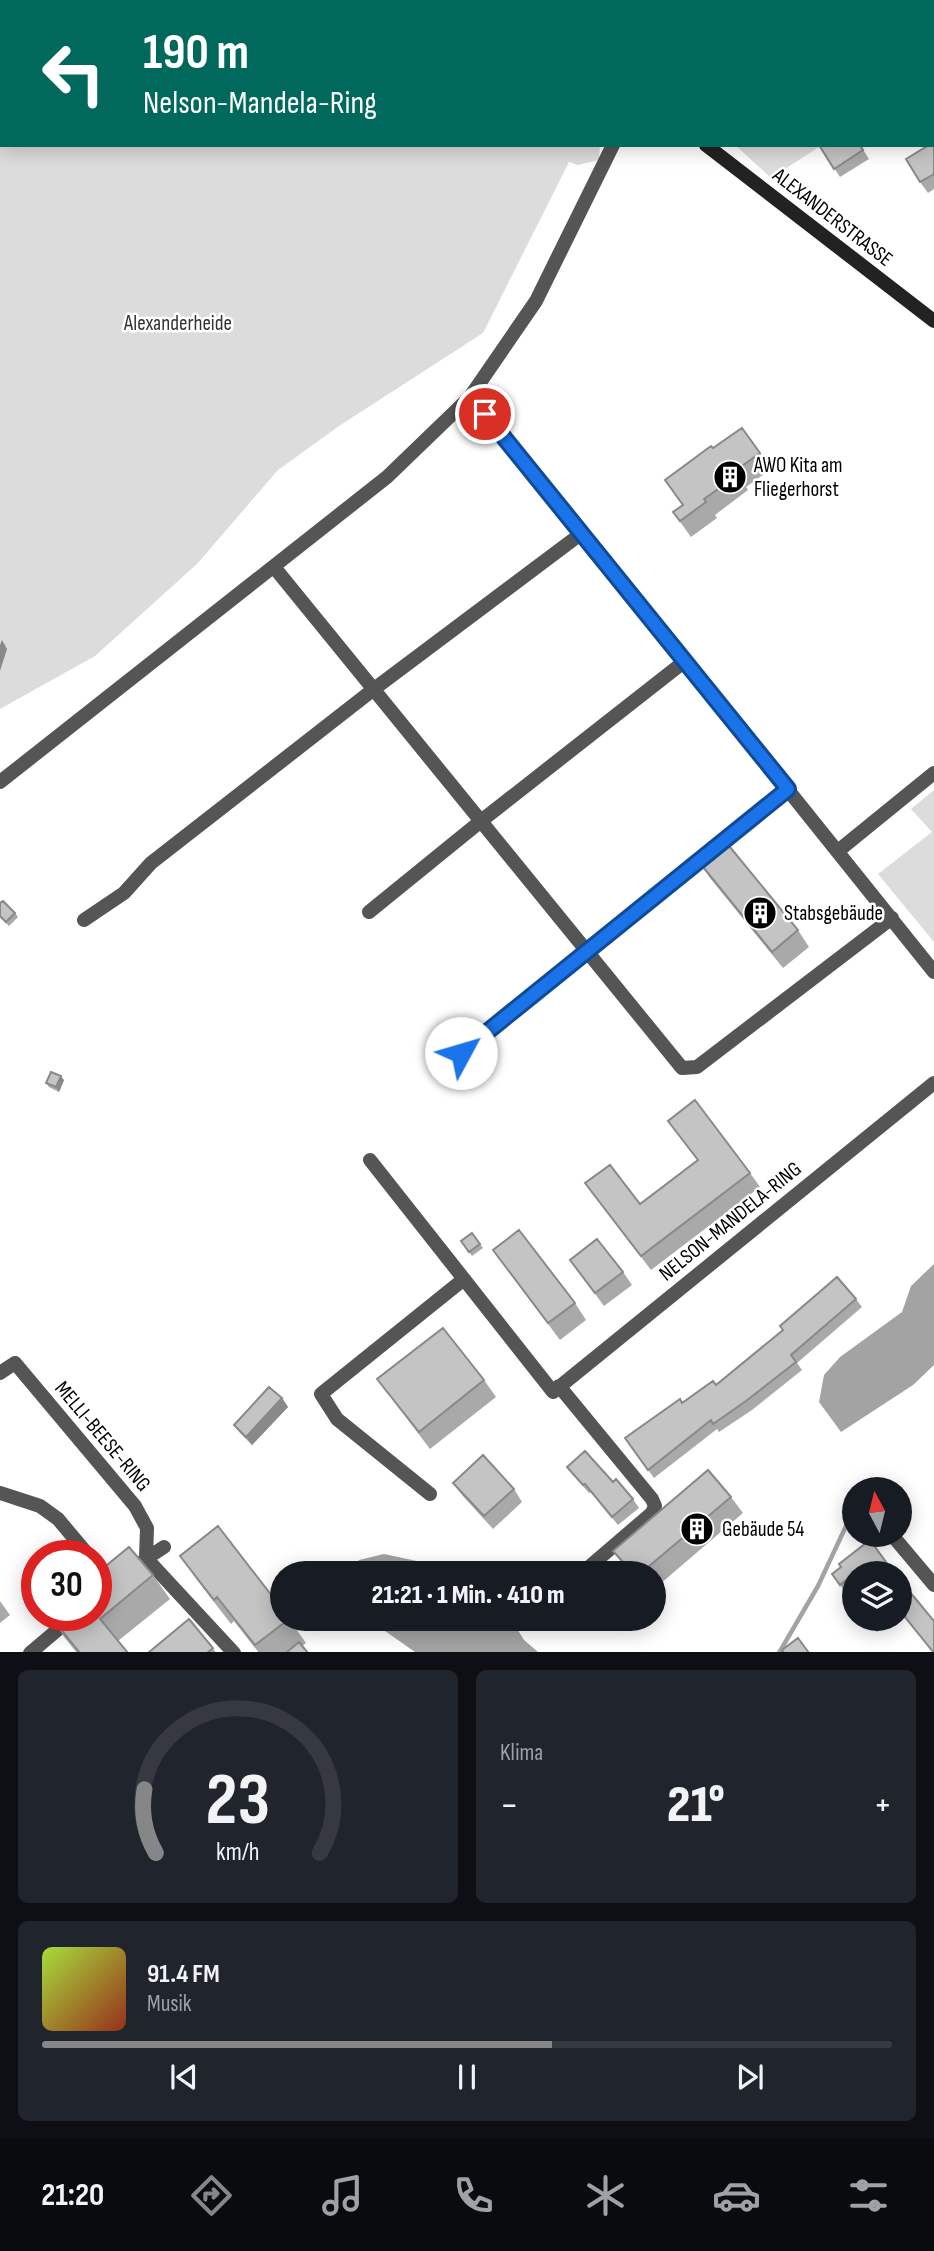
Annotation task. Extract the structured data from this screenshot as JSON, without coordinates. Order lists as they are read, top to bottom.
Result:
{
  "streets": {
    "main road": ["ALEXANDERSTRASSE"],
    "street": ["NELSON-MANDELA-RING", "MELLI-BEESE-RING"]
  },
  "parks": ["Alexanderheide"],
  "places": {
    "building": ["AWO Kita am Fliegerhorst", "Stabsgebäude", "Gebäude 54"]
  },
  "north": "top",
  "page": {
    "turn": ["190 m", "Nelson-Mandela-Ring"],
    "limit": "30",
    "trip": "21:21 · 1 Min. · 410 m",
    "tile": "Klima",
    "heat": ["−", "21°", "+"],
    "song": ["91.4 FM", "Musik"],
    "tabs": "21:20",
    "gauge": ["23", "km/h"]
  }
}
